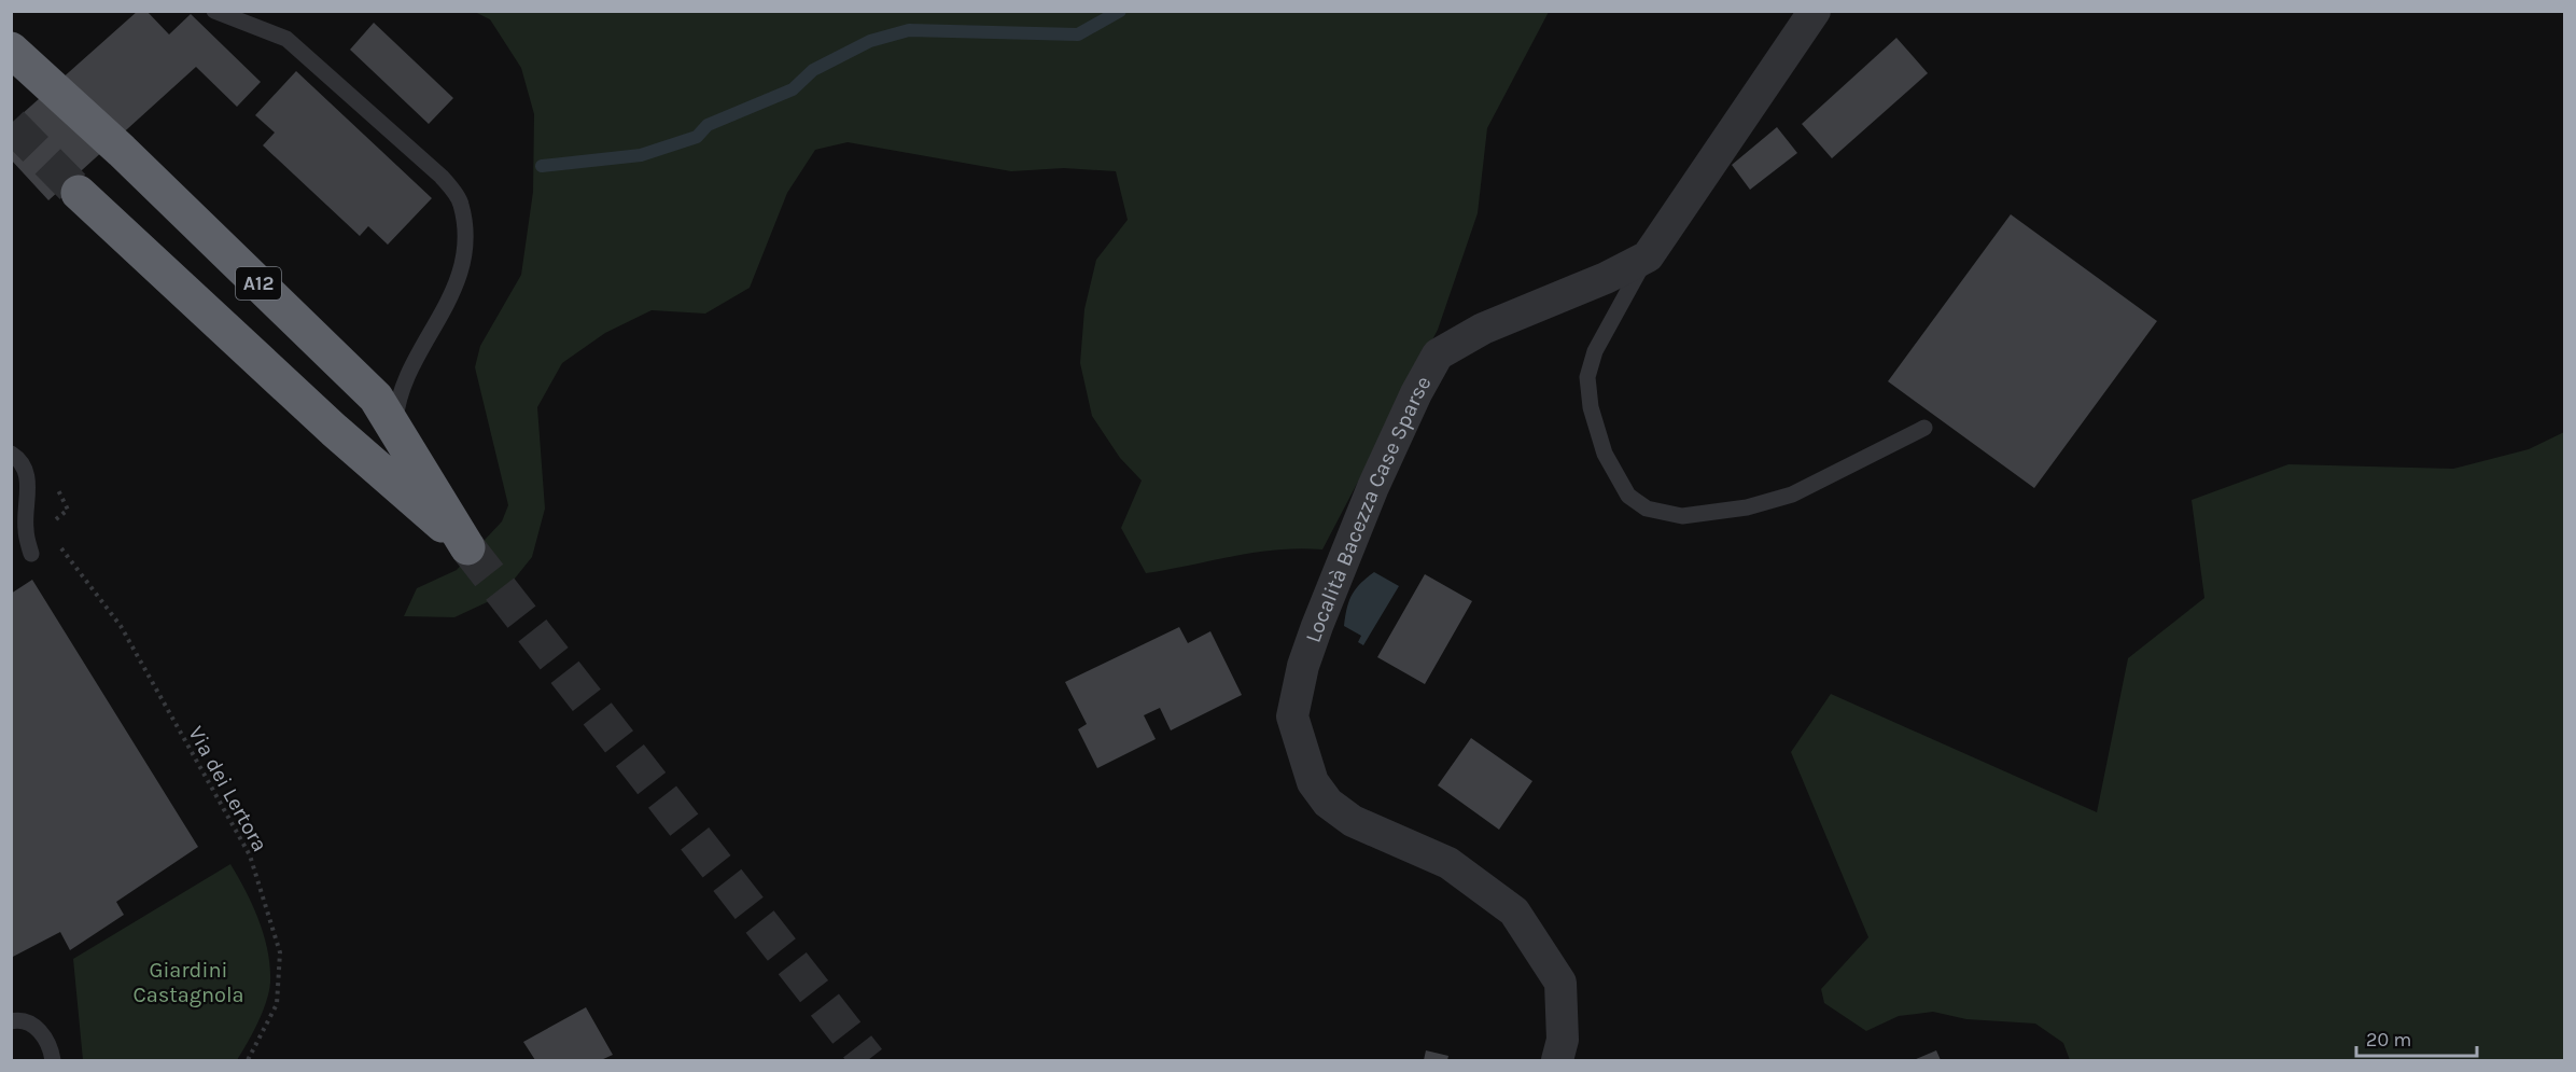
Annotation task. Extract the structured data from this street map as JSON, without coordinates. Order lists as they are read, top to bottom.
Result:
{
  "streets": {
    "highway": ["A12"],
    "street": ["Località Bacezza Case Sparse"],
    "path": ["Via dei Lertora"]
  },
  "parks": ["Giardini Castagnola"],
  "scale_bar": "20 m"
}
